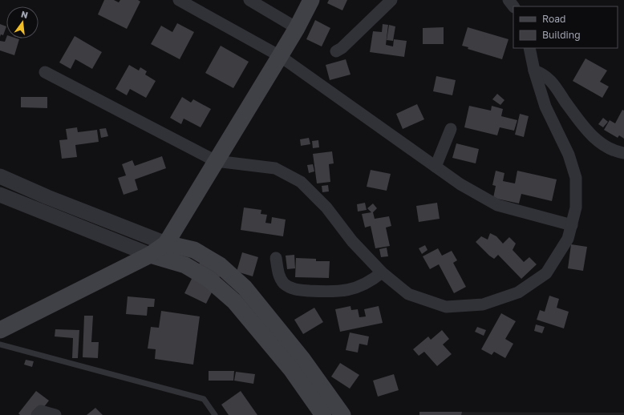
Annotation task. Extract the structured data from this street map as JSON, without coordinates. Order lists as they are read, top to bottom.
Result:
{
  "legend": ["Road", "Building"],
  "north": "top"
}
